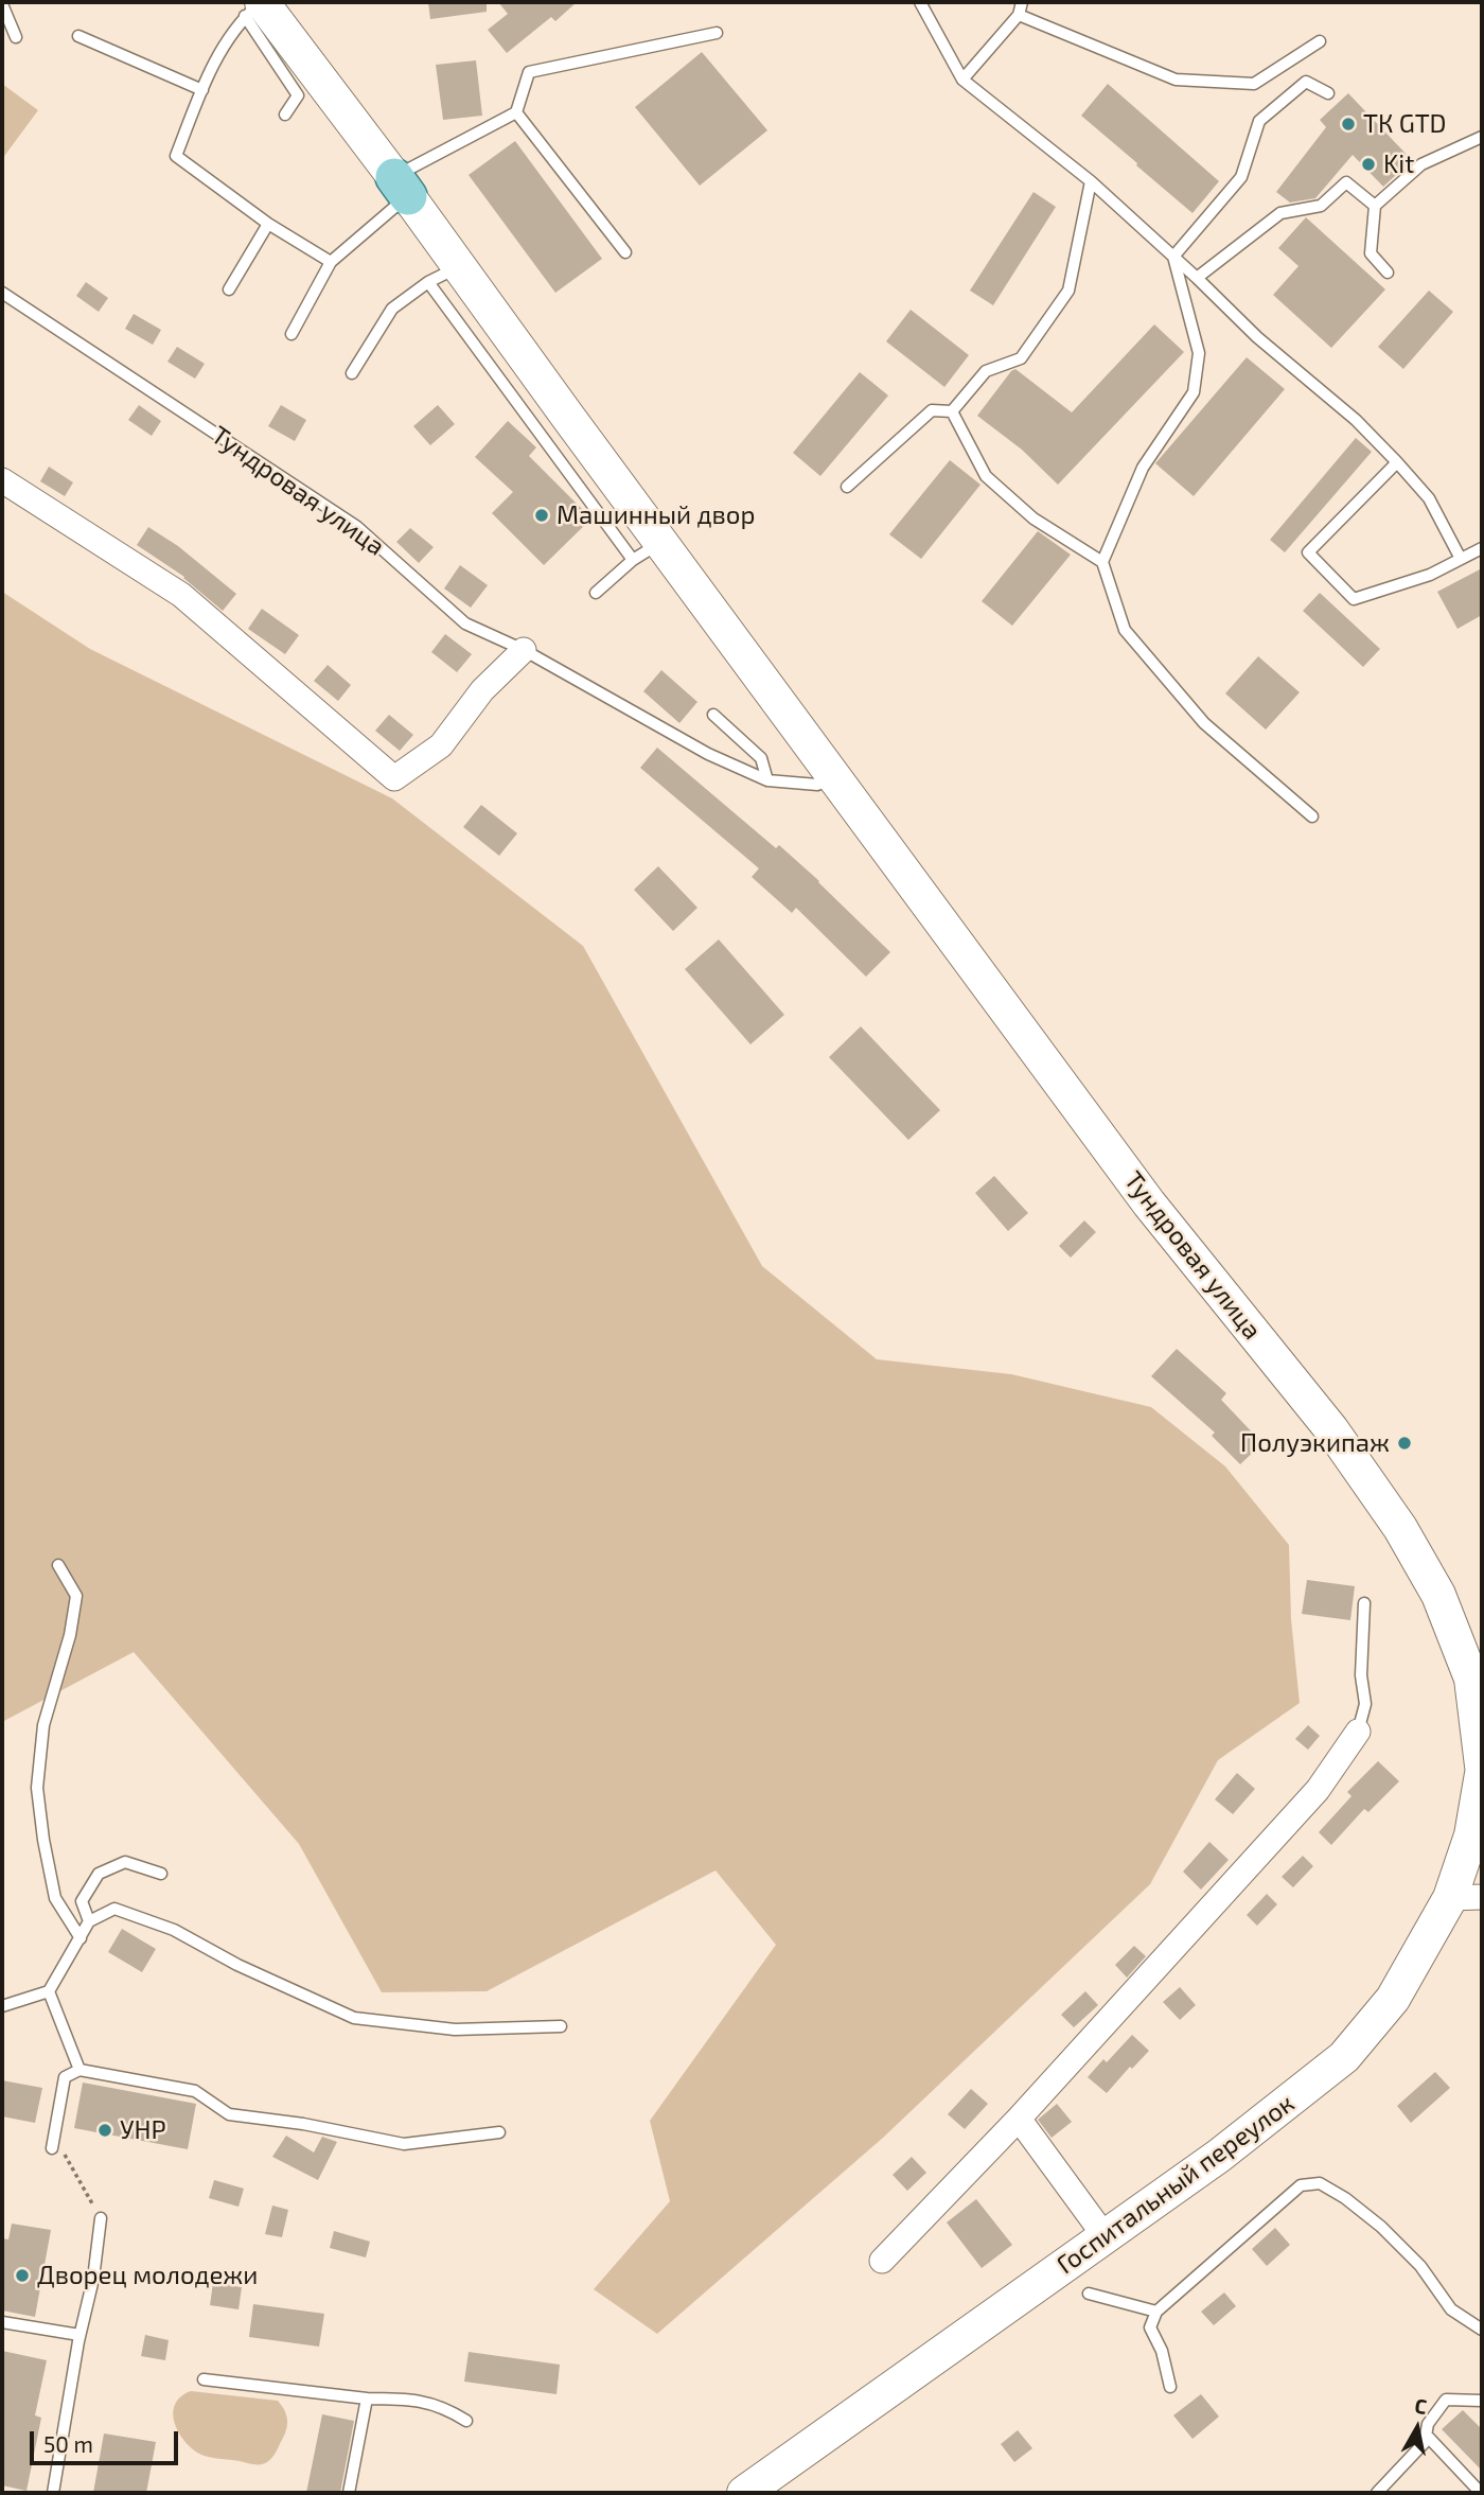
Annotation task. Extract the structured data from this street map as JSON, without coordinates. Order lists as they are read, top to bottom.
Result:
{
  "streets": {
    "main road": ["Тундровая улица", "Госпитальный переулок"]
  },
  "places": [
    "ТК GTD",
    "Kit",
    "Машинный двор",
    "Полуэкипаж",
    "УНР",
    "Дворец молодежи"
  ],
  "scale_bar": "50 m",
  "north": "top"
}
